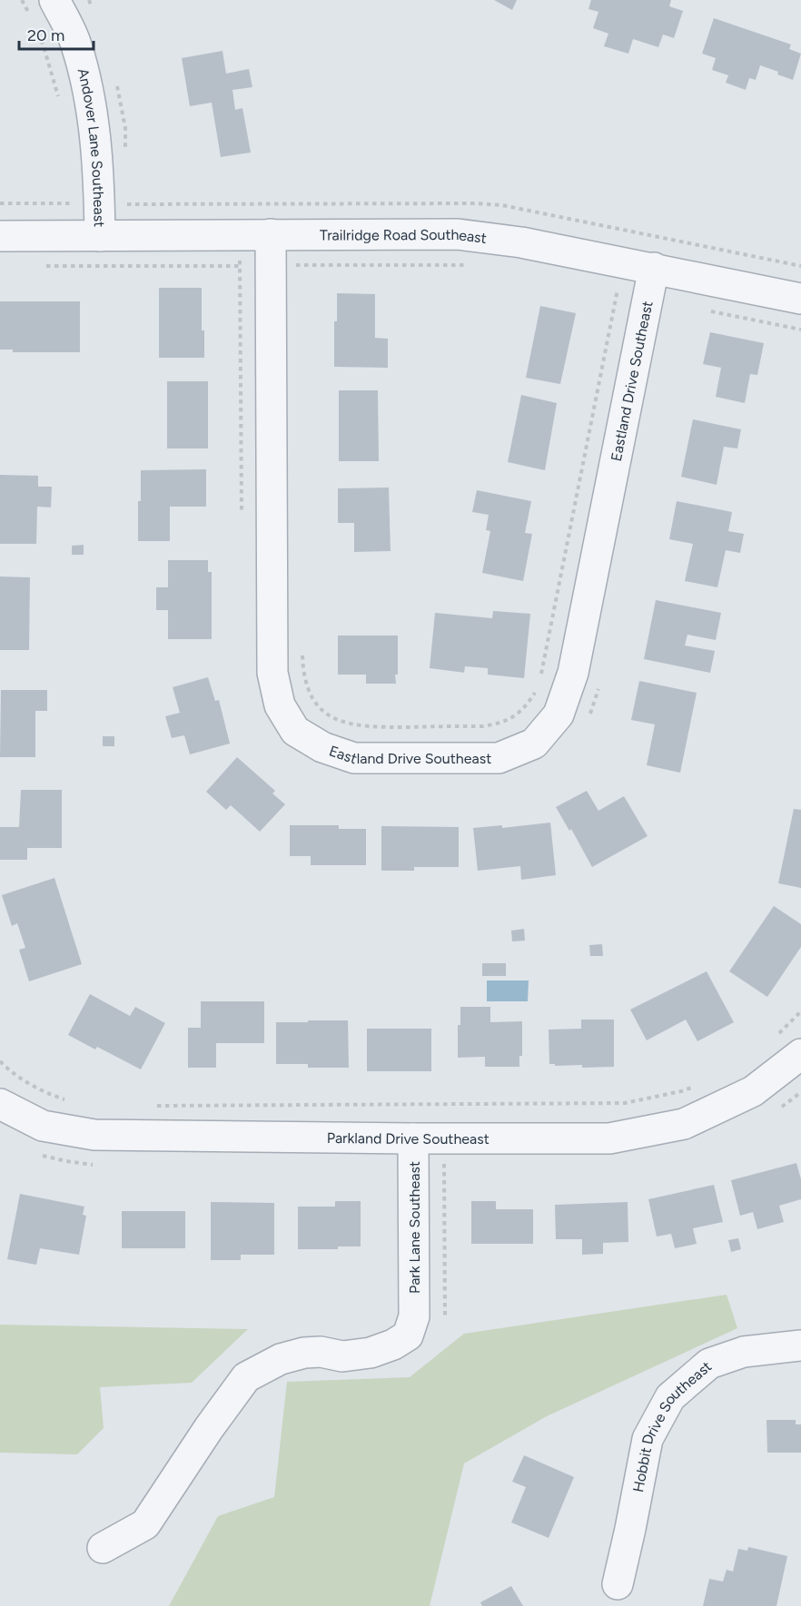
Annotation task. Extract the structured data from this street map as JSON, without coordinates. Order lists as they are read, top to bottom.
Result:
{
  "streets": {
    "street": [
      "Andover Lane Southeast",
      "Trailridge Road Southeast",
      "Eastland Drive Southeast",
      "Parkland Drive Southeast",
      "Park Lane Southeast",
      "Hobbit Drive Southeast"
    ]
  },
  "crossings": [
    ["Andover Lane Southeast", "Trailridge Road Southeast"],
    ["Trailridge Road Southeast", "Eastland Drive Southeast"],
    ["Parkland Drive Southeast", "Park Lane Southeast"]
  ],
  "scale_bar": "20 m"
}
